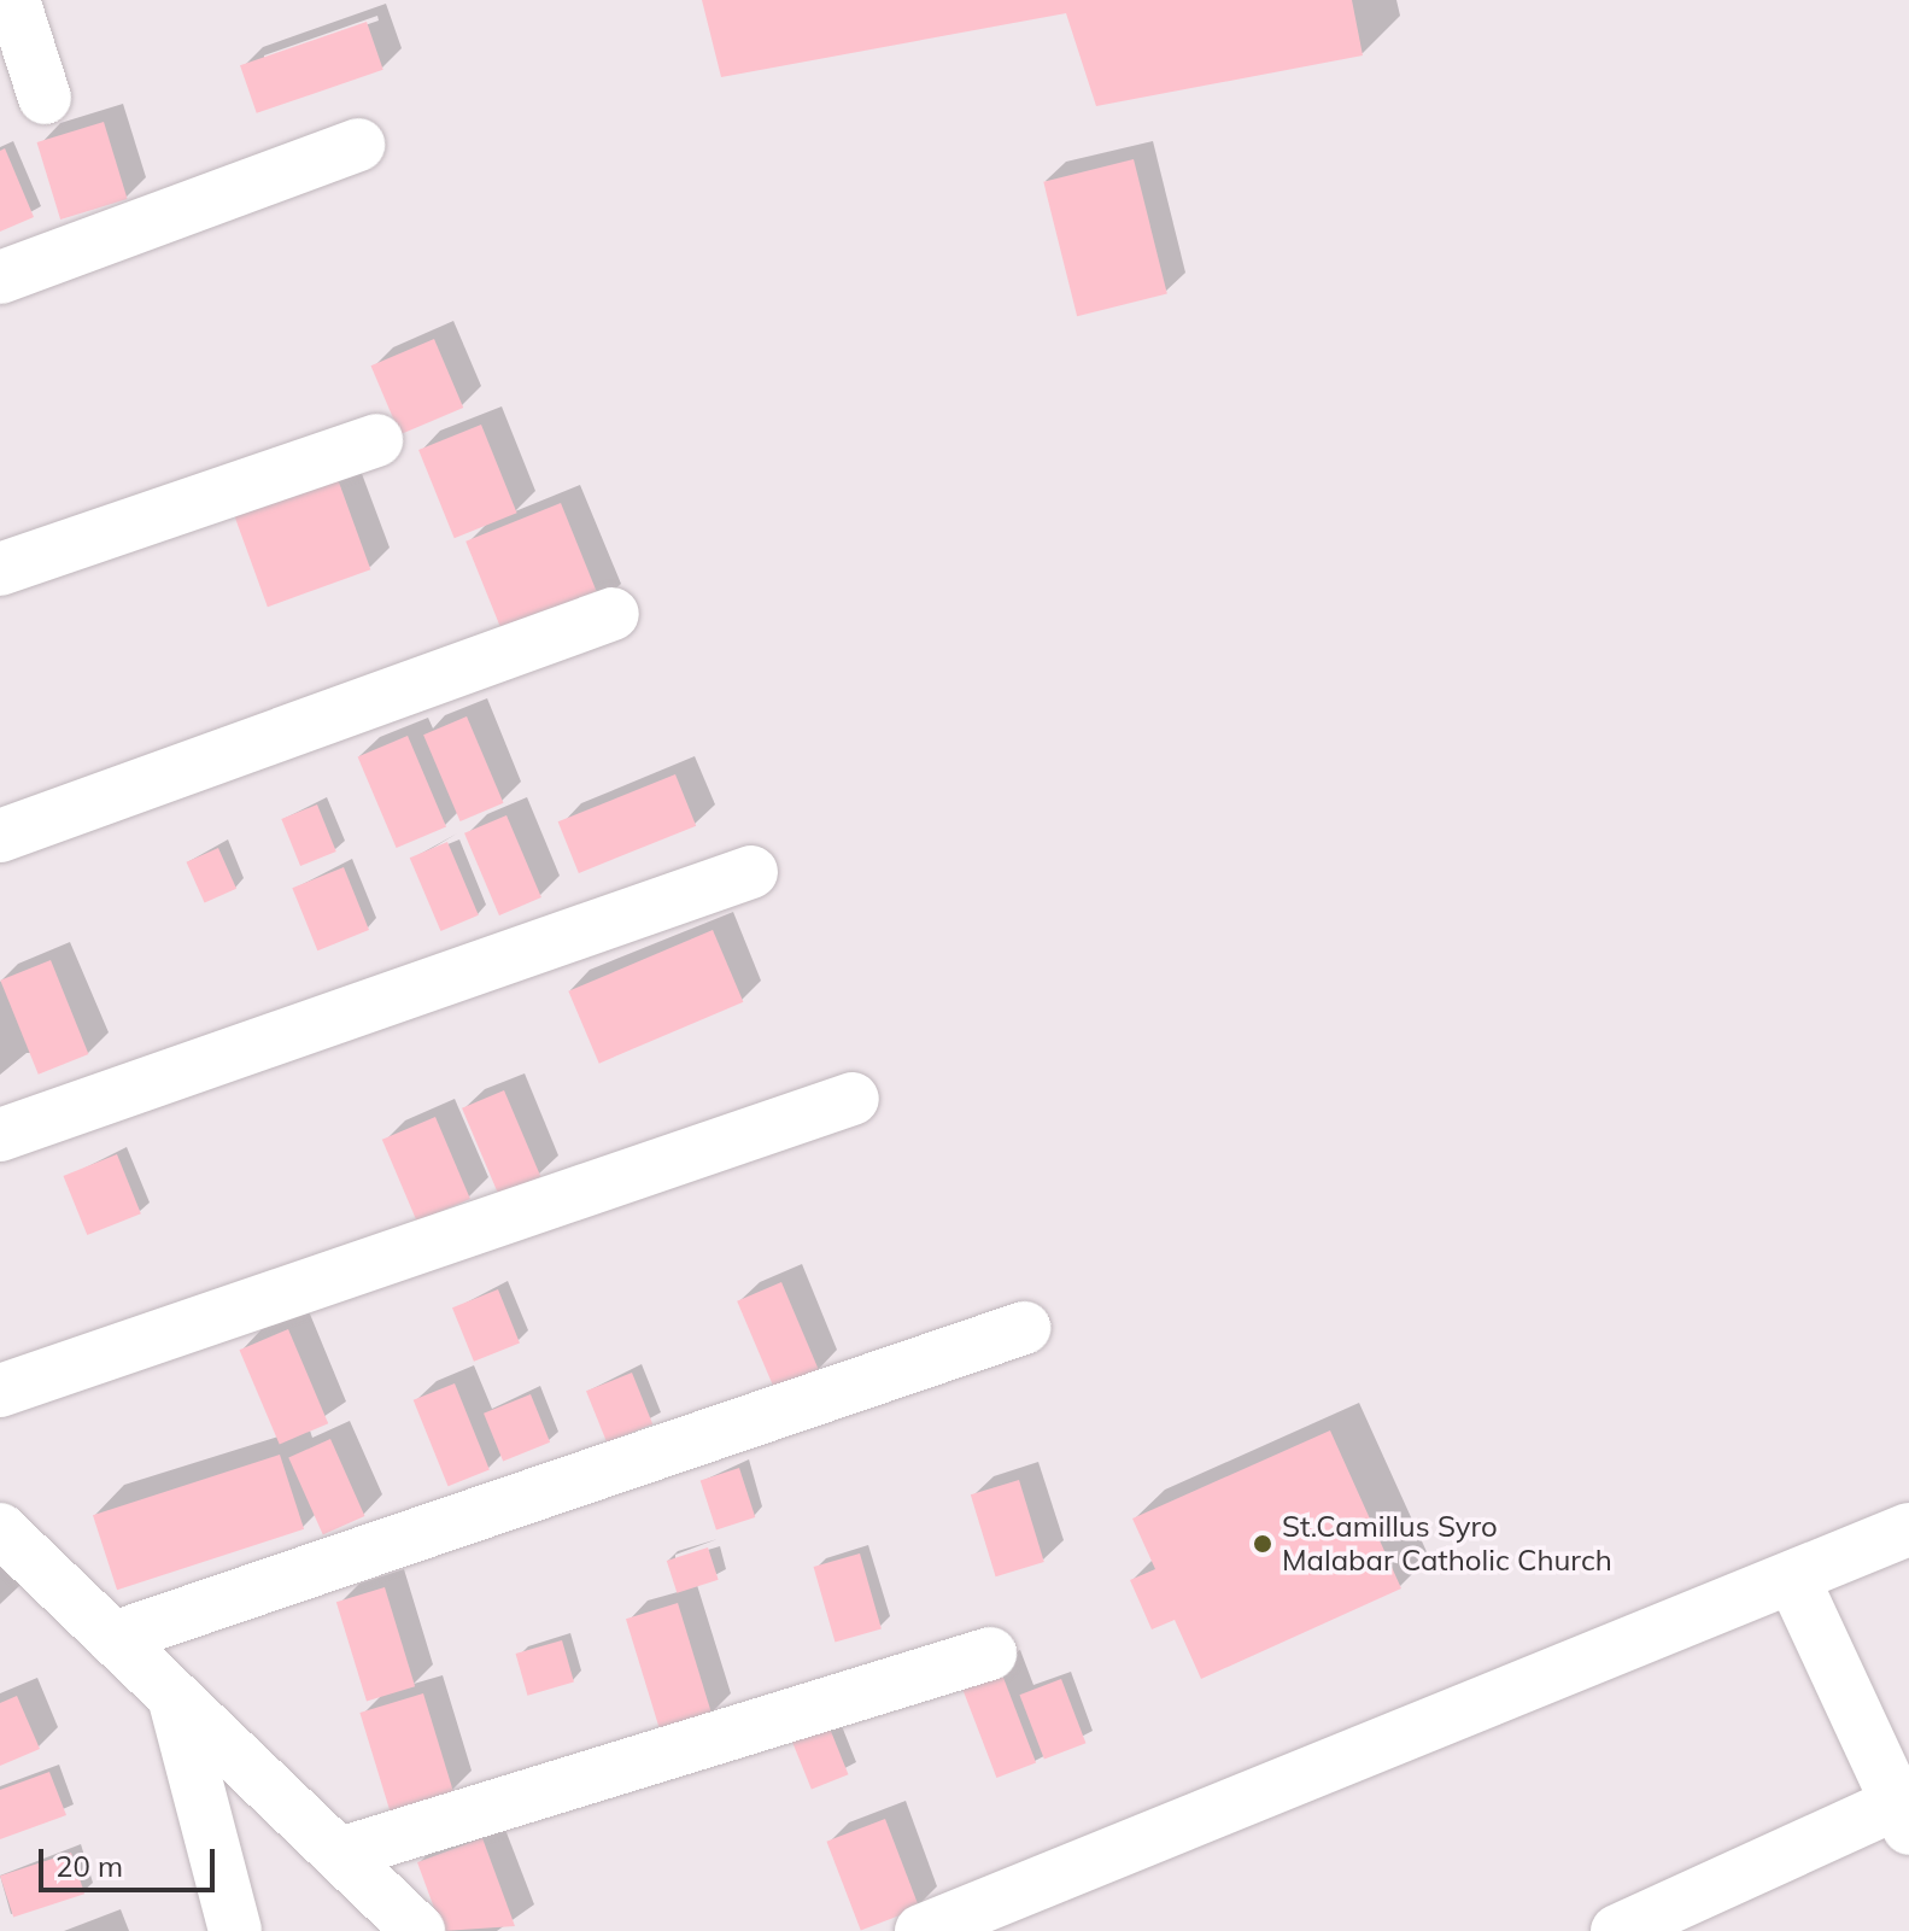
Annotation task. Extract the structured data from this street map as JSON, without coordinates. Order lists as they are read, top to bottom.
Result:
{
  "places": ["St.Camillus Syro Malabar Catholic Church"],
  "scale_bar": "20 m"
}
